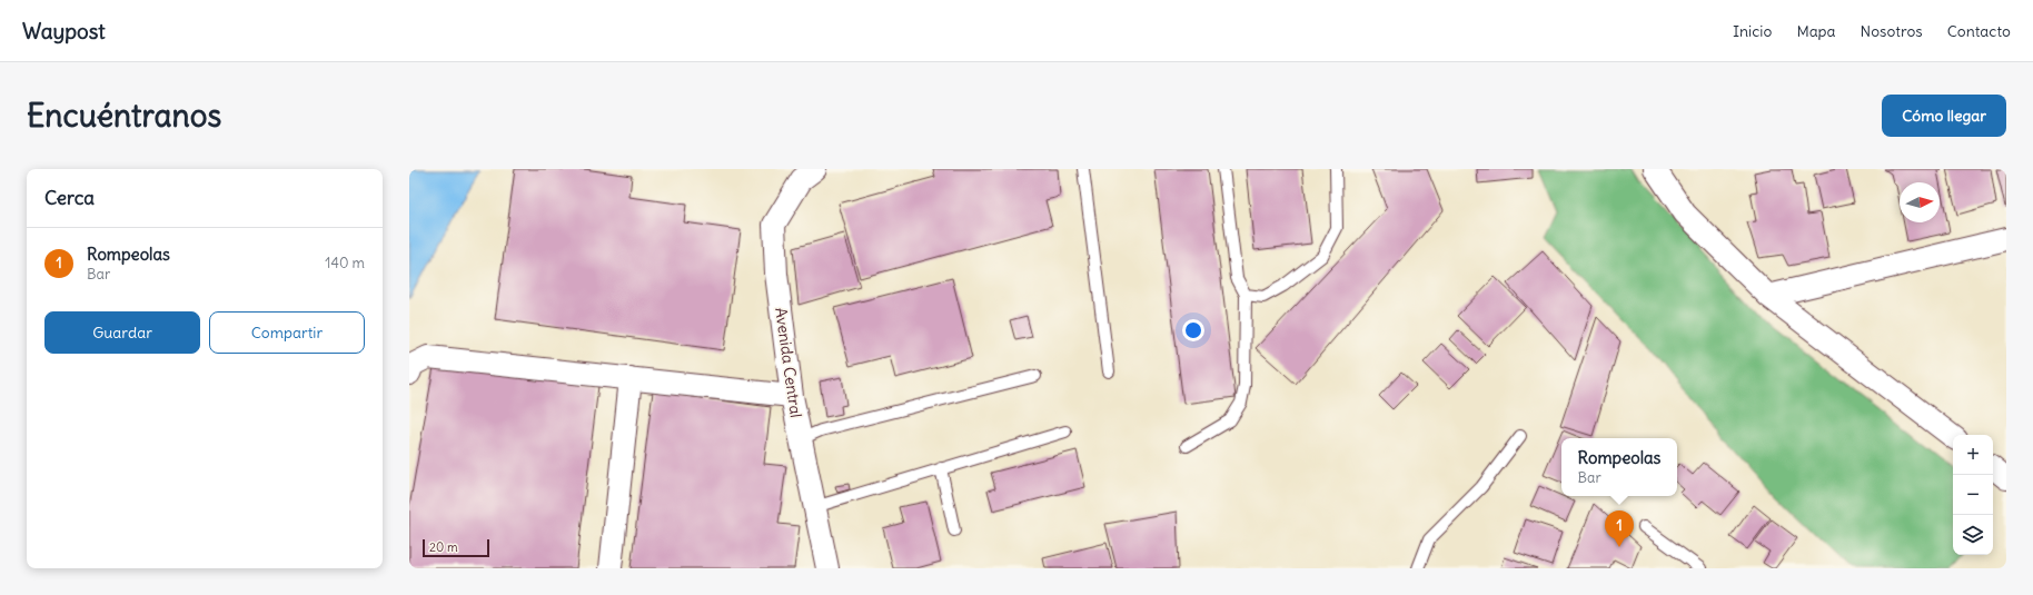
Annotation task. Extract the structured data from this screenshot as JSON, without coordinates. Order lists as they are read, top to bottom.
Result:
{
  "streets": {
    "street": ["Avenida Central"]
  },
  "scale_bar": "20 m",
  "north": "right",
  "page": {
    "header": "Waypost",
    "nav": [
      "Inicio",
      "Mapa",
      "Nosotros",
      "Contacto"
    ],
    "buttons": [
      "Cómo llegar",
      ["Guardar", "Compartir"]
    ],
    "title": "Encuéntranos",
    "heading": "Cerca",
    "list": [
      {
        "mark": "1",
        "name": "Rompeolas",
        "note": "Bar",
        "value": "140 m"
      }
    ],
    "map_buttons": ["+", "−"],
    "popup": ["Rompeolas", "Bar"],
    "pins": "1",
    "scale": "20 m"
  }
}
